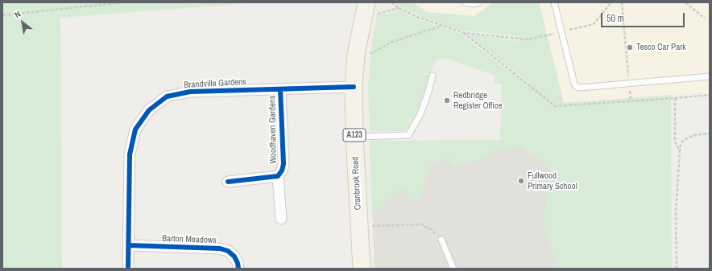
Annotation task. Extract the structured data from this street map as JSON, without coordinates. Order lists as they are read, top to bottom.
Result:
{
  "streets": {
    "main road": ["A123", "Cranbrook Road"],
    "street": ["Brandville Gardens", "Woodhaven Gardens", "Barton Meadows"]
  },
  "crossings": [
    ["Brandville Gardens", "Woodhaven Gardens"],
    ["Brandville Gardens", "Cranbrook Road"],
    ["Brandville Gardens", "Barton Meadows"]
  ],
  "places": ["Tesco Car Park", "Redbridge Register Office", "Fullwood Primary School"],
  "scale_bar": "50 m",
  "north": "top left"
}
